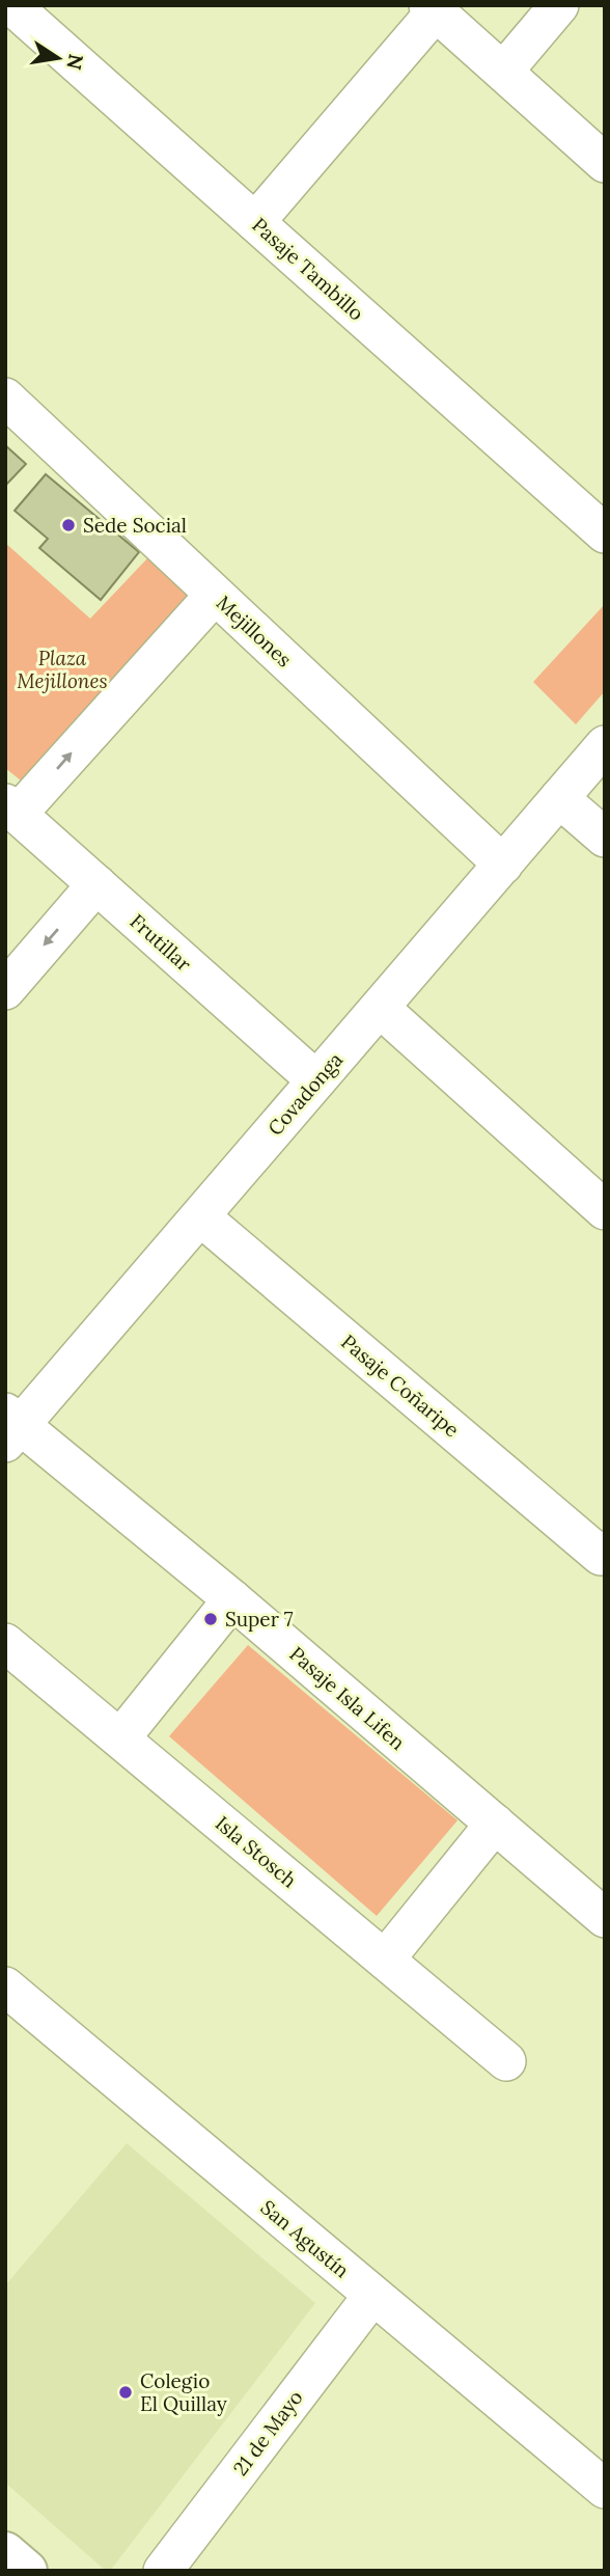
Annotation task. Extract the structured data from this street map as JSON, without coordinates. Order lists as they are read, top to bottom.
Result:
{
  "streets": {
    "street": [
      "Pasaje Tambillo",
      "Mejillones",
      "Frutillar",
      "Covadonga",
      "Pasaje Coñaripe",
      "Pasaje Isla Lifen",
      "Isla Stosch",
      "San Agustín",
      "21 de Mayo"
    ]
  },
  "crossings": [
    ["Mejillones", "Covadonga"],
    ["Frutillar", "Covadonga"],
    ["Covadonga", "Pasaje Coñaripe"],
    ["Covadonga", "Pasaje Isla Lifen"],
    ["San Agustín", "21 de Mayo"]
  ],
  "parks": ["Plaza Mejillones"],
  "places": ["Sede Social", "Super 7", "Colegio El Quillay"],
  "north": "right"
}
